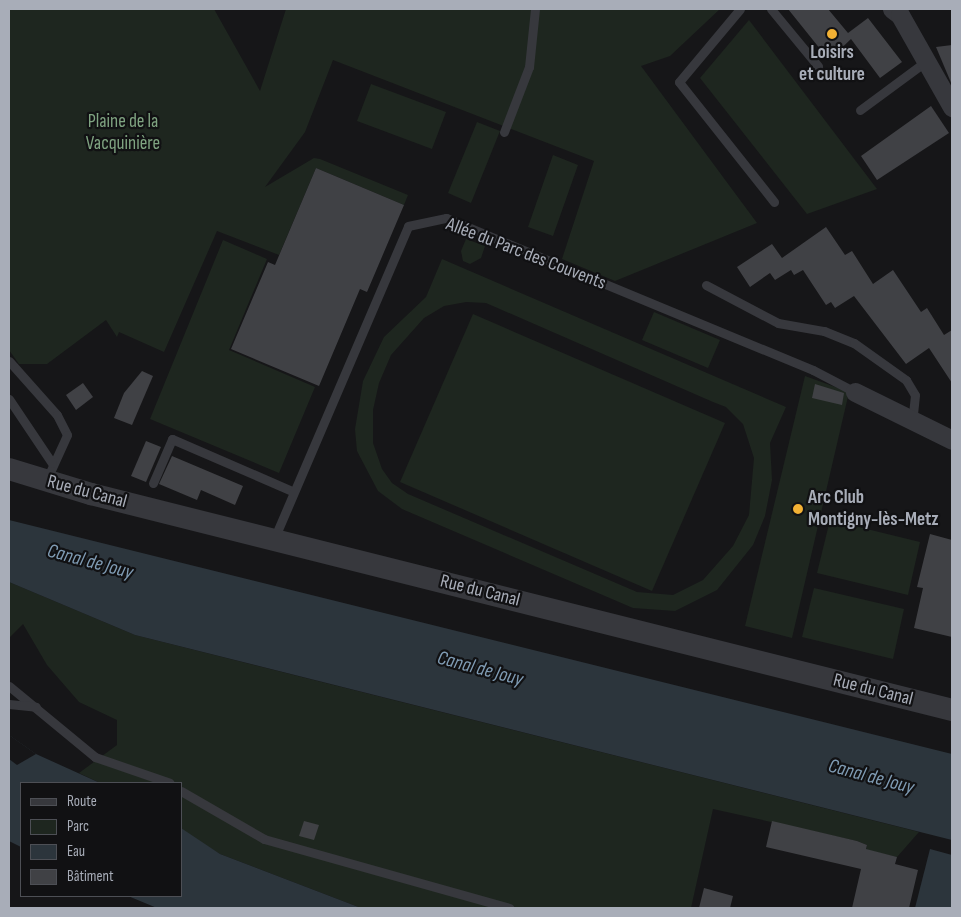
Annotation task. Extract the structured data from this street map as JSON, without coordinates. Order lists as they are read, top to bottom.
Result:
{
  "streets": {
    "street": ["Allée du Parc des Couvents", "Rue du Canal"]
  },
  "crossings": [
    ["Allée du Parc des Couvents", "Rue du Canal"]
  ],
  "water": ["Canal de Jouy"],
  "parks": ["Plaine de la Vacquinière"],
  "places": ["Loisirs et culture", "Arc Club Montigny-lès-Metz"],
  "legend": [
    "Route",
    "Parc",
    "Eau",
    "Bâtiment"
  ]
}
